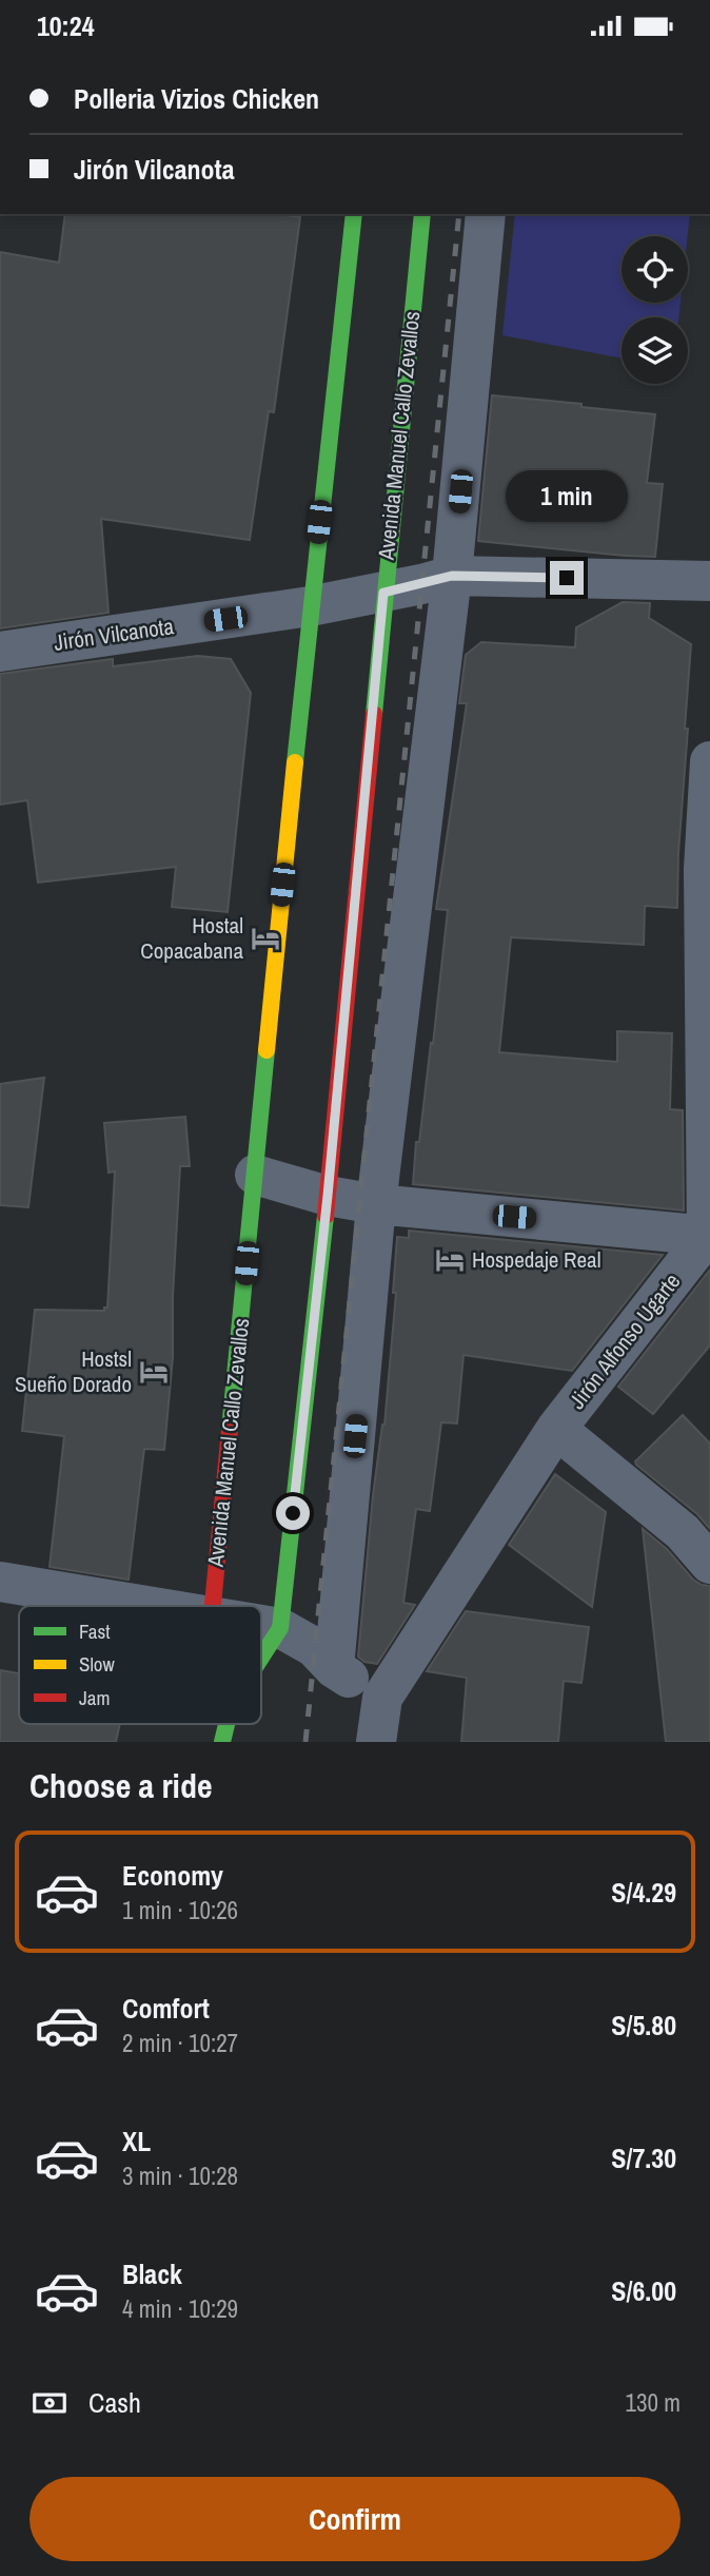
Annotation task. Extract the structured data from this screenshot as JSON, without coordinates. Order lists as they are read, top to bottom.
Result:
{
  "streets": {
    "street": ["Avenida Manuel Callo Zevallos", "Jirón Vilcanota", "Jirón Alfonso Ugarte"]
  },
  "crossings": [
    ["Avenida Manuel Callo Zevallos", "Jirón Vilcanota"]
  ],
  "places": {
    "hotel": ["Hostal Copacabana", "Hospedaje Real", "Hostsl Sueño Dorado"]
  },
  "legend": ["Fast", "Slow", "Jam"],
  "page": {
    "status": "10:24",
    "banner": ["Polleria Vizios Chicken", "Jirón Vilcanota"],
    "bubble": "1 min",
    "heading": "Choose a ride",
    "list": [
      {
        "name": "Economy",
        "note": "1 min · 10:26",
        "value": "S/4.29"
      },
      {
        "name": "Comfort",
        "note": "2 min · 10:27",
        "value": "S/5.80"
      },
      {
        "name": "XL",
        "note": "3 min · 10:28",
        "value": "S/7.30"
      },
      {
        "name": "Black",
        "note": "4 min · 10:29",
        "value": "S/6.00"
      }
    ],
    "pay": ["Cash", "130 m"],
    "buttons": "Confirm"
  }
}
